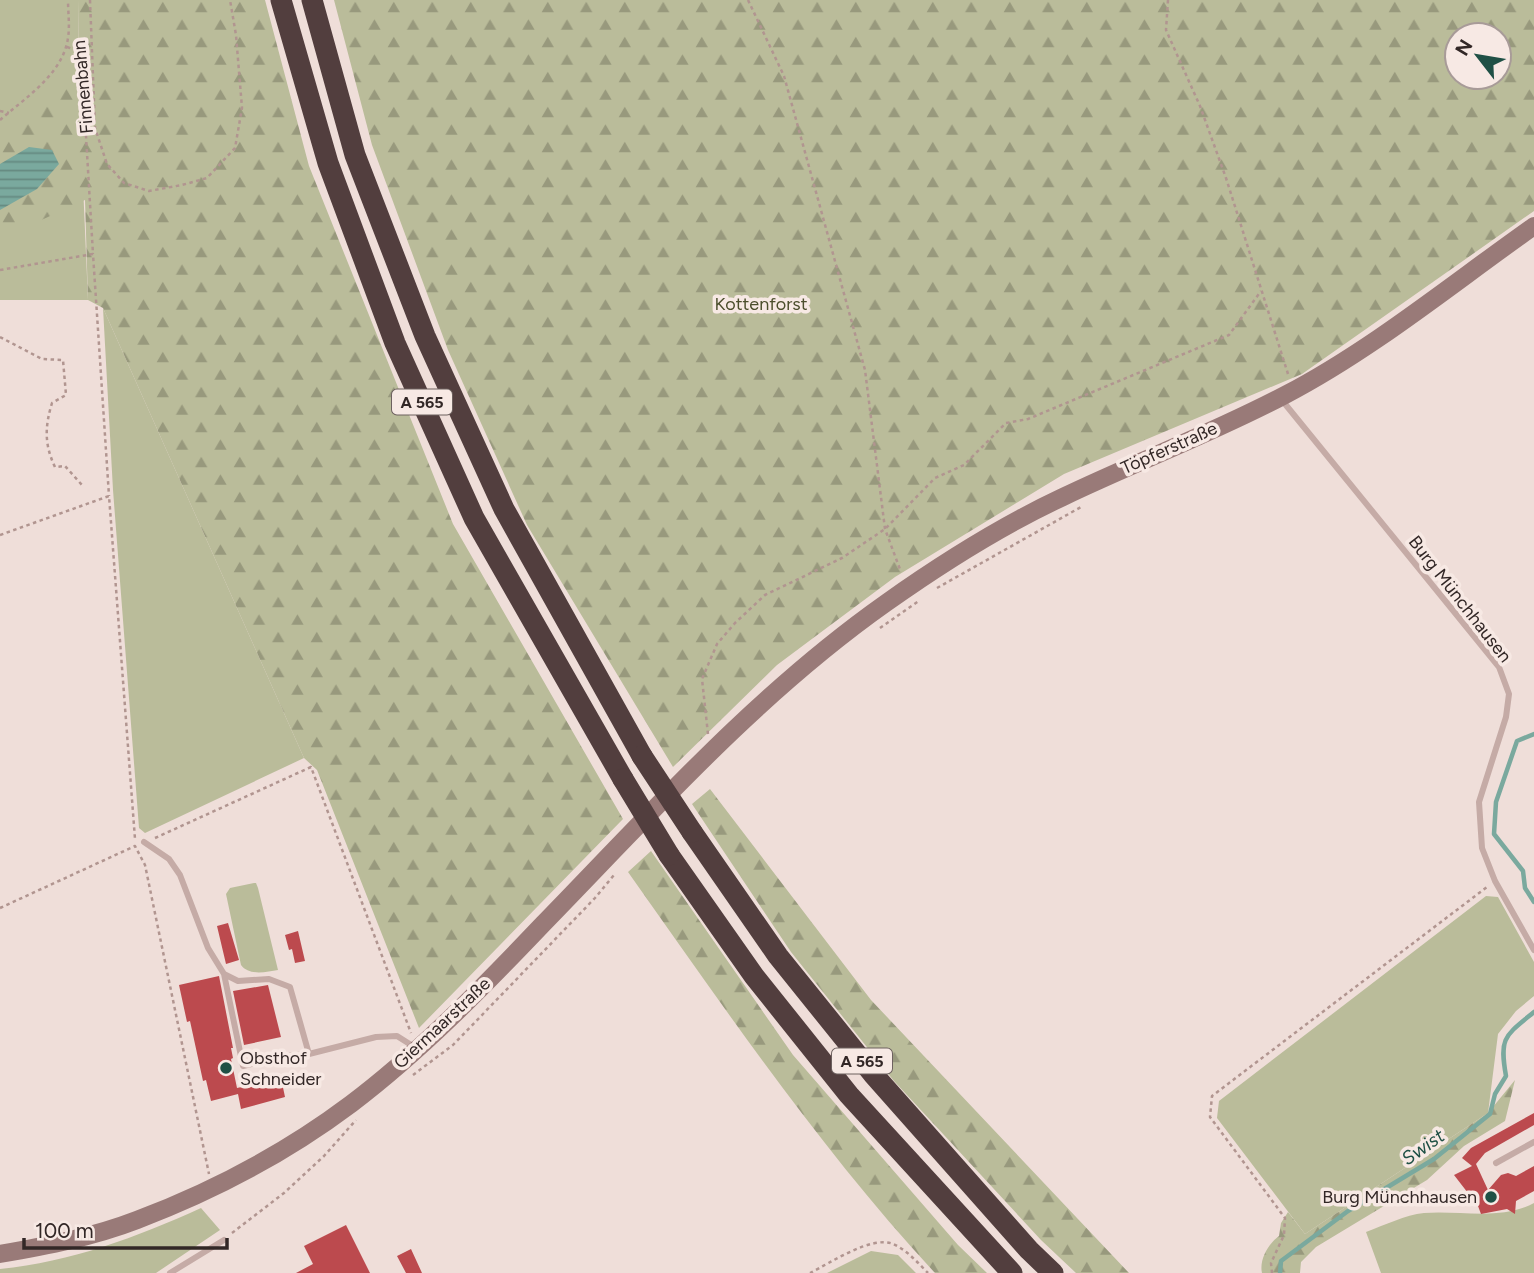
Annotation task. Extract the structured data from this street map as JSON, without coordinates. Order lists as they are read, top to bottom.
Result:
{
  "streets": {
    "highway": ["A 565"],
    "main road": ["Töpferstraße", "Giermaarstraße"],
    "lane": ["Burg Münchhausen"],
    "path": ["Finnenbahn"]
  },
  "crossings": [
    ["Töpferstraße", "Burg Münchhausen"],
    ["Töpferstraße", "Giermaarstraße"]
  ],
  "water": ["Swist"],
  "parks": ["Kottenforst"],
  "places": ["Obsthof Schneider", "Burg Münchhausen"],
  "scale_bar": "100 m",
  "north": "top left"
}
